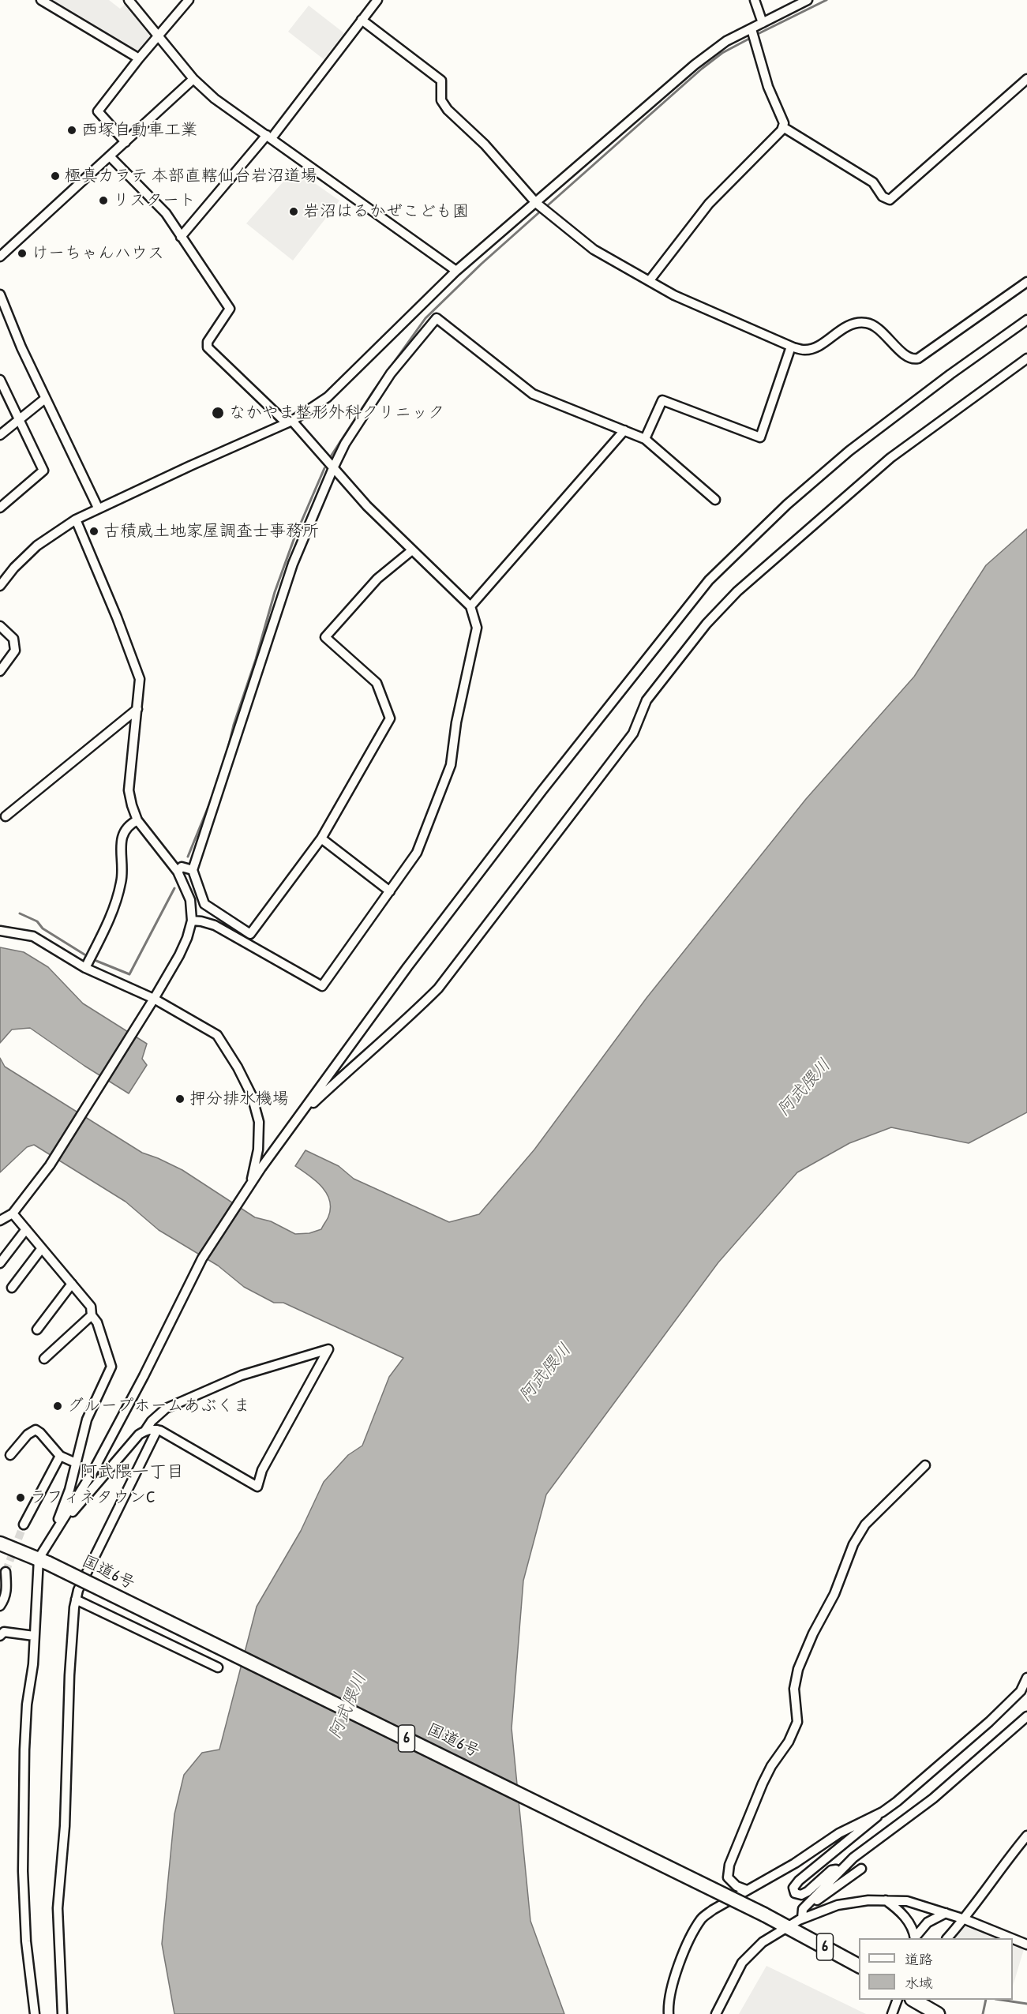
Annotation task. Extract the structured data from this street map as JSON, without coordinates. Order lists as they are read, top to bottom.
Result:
{
  "streets": {
    "highway": ["国道6号", "6"]
  },
  "districts": ["阿武隈一丁目"],
  "water": ["阿武隈川"],
  "places": [
    "西塚自動車工業",
    "極真カラテ 本部直轄仙台岩沼道場",
    "リスタート",
    "岩沼はるかぜこども園",
    "けーちゃんハウス",
    "なかやま整形外科クリニック",
    "古積威土地家屋調査士事務所",
    "押分排水機場",
    "グループホームあぶくま",
    "ラフィネタウンC"
  ],
  "legend": ["道路", "水域"]
}
